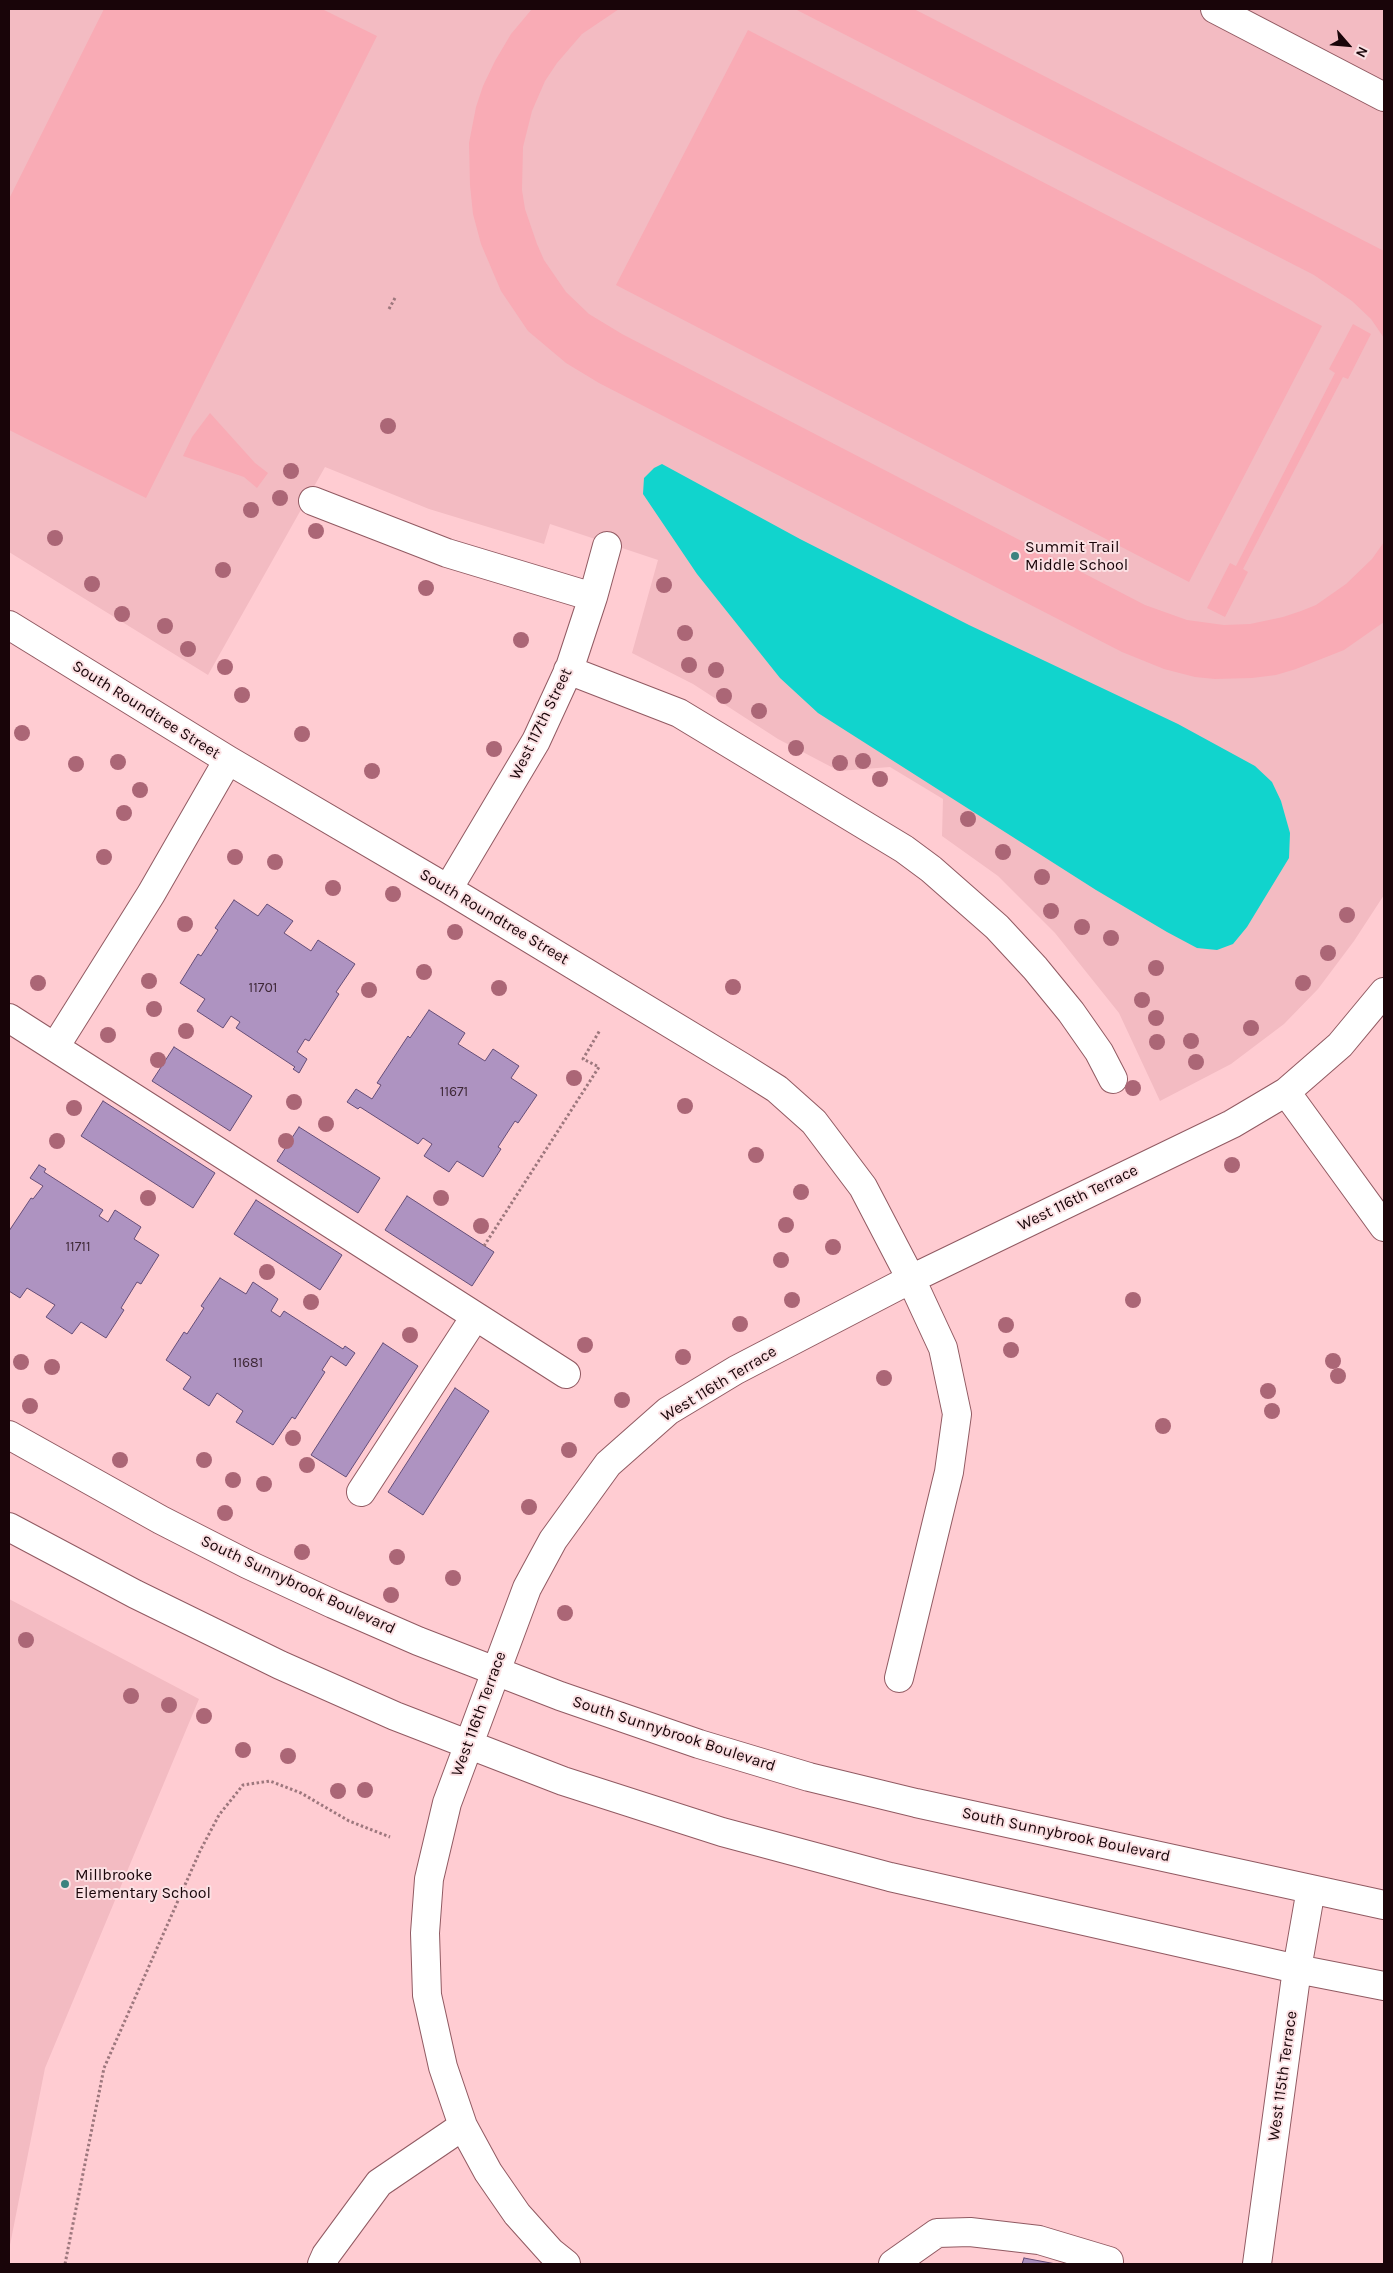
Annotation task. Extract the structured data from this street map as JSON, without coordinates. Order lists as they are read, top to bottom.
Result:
{
  "streets": {
    "street": [
      "South Roundtree Street",
      "West 117th Street",
      "West 116th Terrace",
      "South Sunnybrook Boulevard",
      "West 115th Terrace"
    ]
  },
  "crossings": [
    ["South Roundtree Street", "West 117th Street"],
    ["South Roundtree Street", "West 116th Terrace"],
    ["West 116th Terrace", "South Sunnybrook Boulevard"],
    ["South Sunnybrook Boulevard", "West 115th Terrace"]
  ],
  "places": ["Summit Trail Middle School", "Millbrooke Elementary School"],
  "house_numbers": [
    "11701",
    "11671",
    "11711",
    "11681"
  ],
  "north": "bottom right"
}
